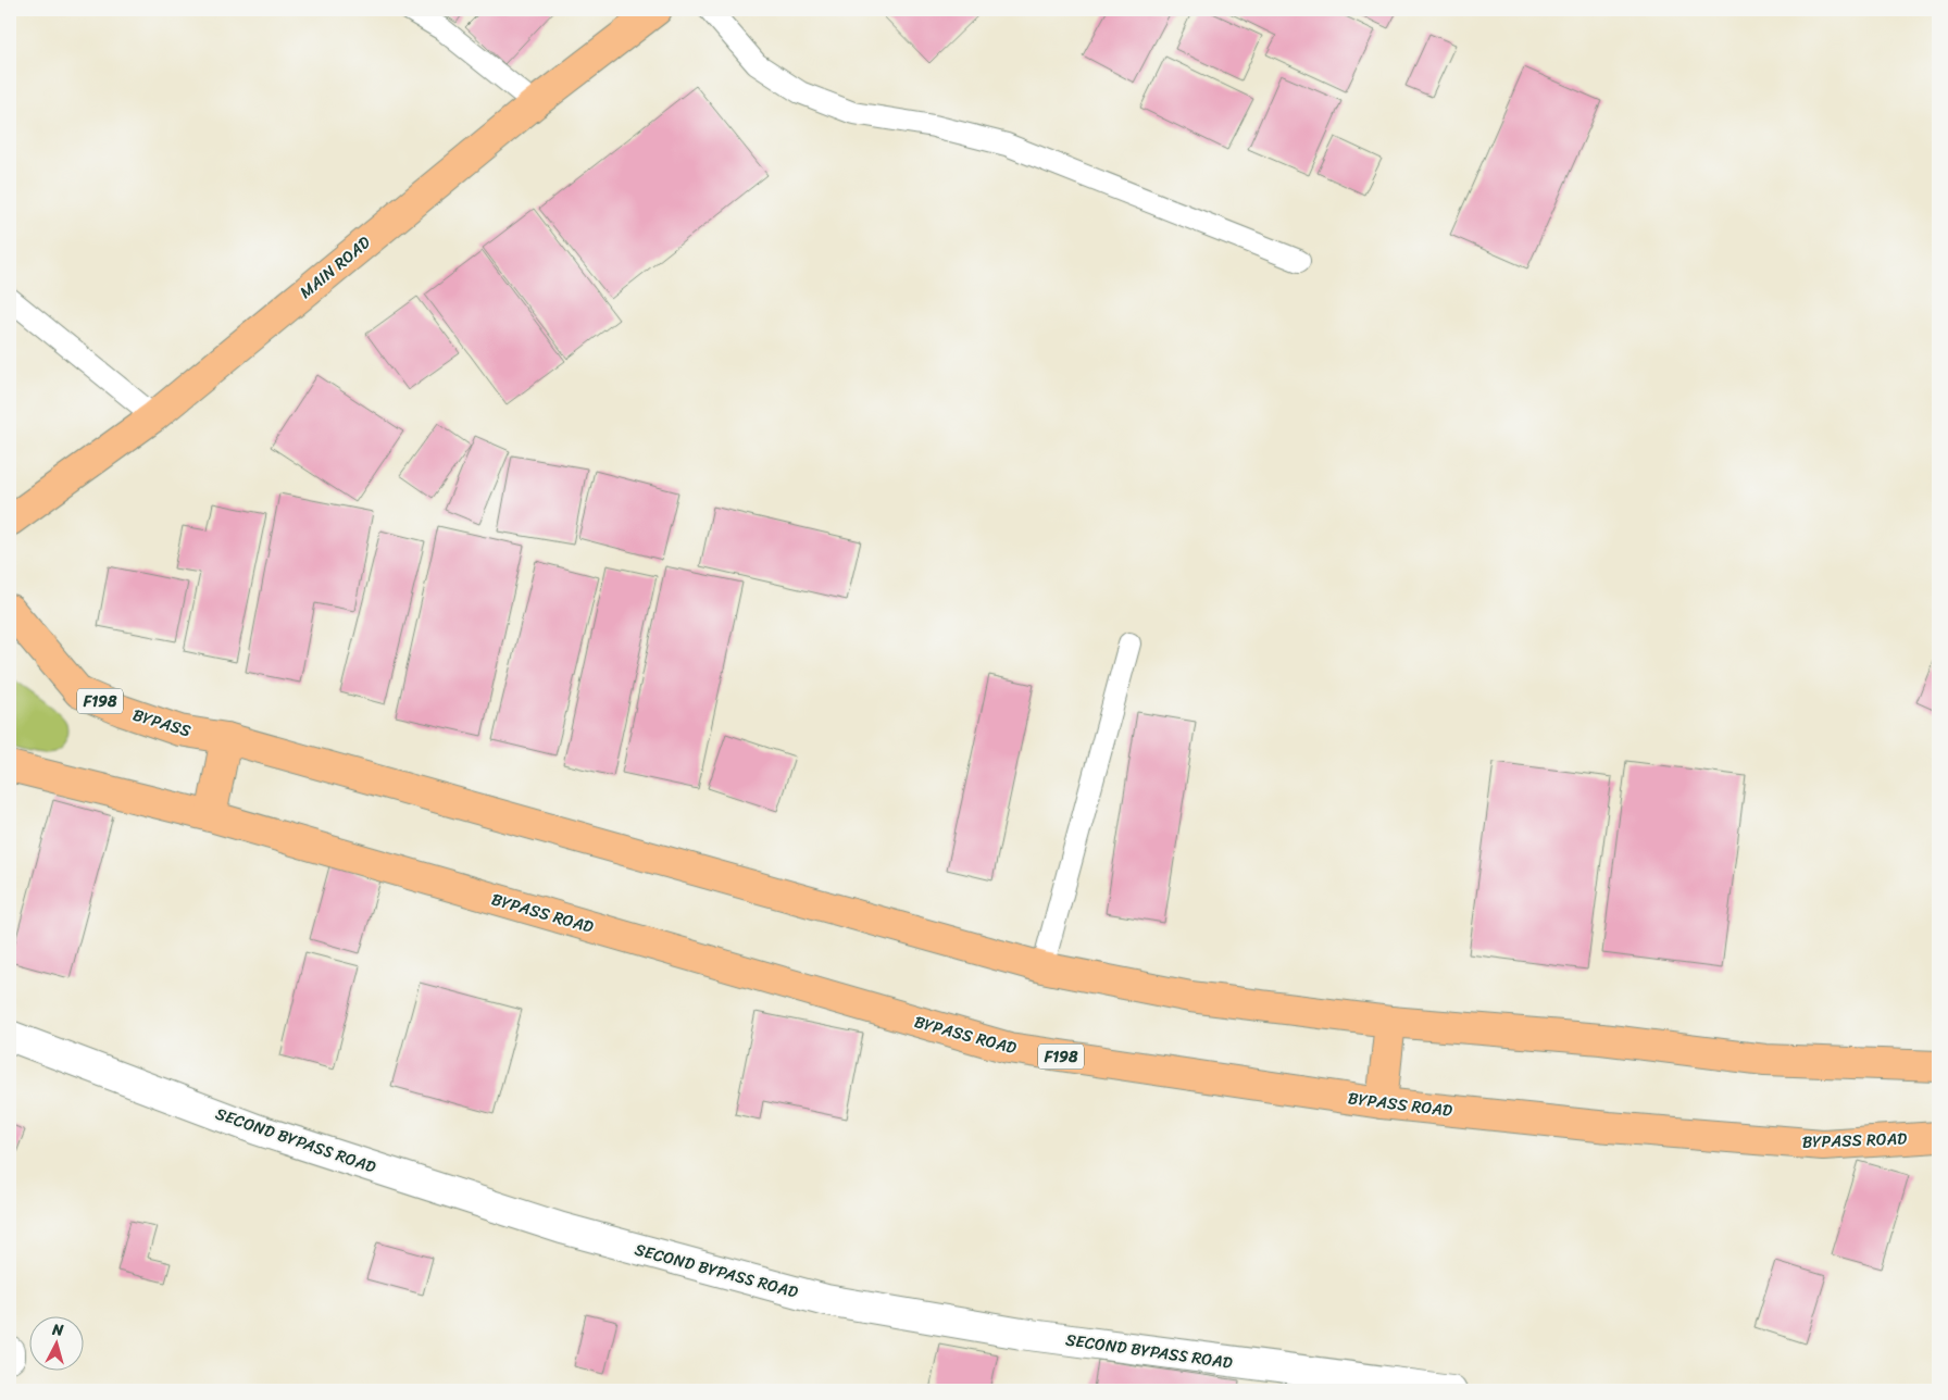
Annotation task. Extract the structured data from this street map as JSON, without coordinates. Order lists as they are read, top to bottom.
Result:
{
  "streets": {
    "main road": [
      "MAIN ROAD",
      "F198",
      "BYPASS",
      "BYPASS ROAD"
    ],
    "street": ["SECOND BYPASS ROAD"]
  },
  "crossings": [
    ["F198", "BYPASS"],
    ["F198", "BYPASS ROAD"]
  ],
  "north": "top"
}
